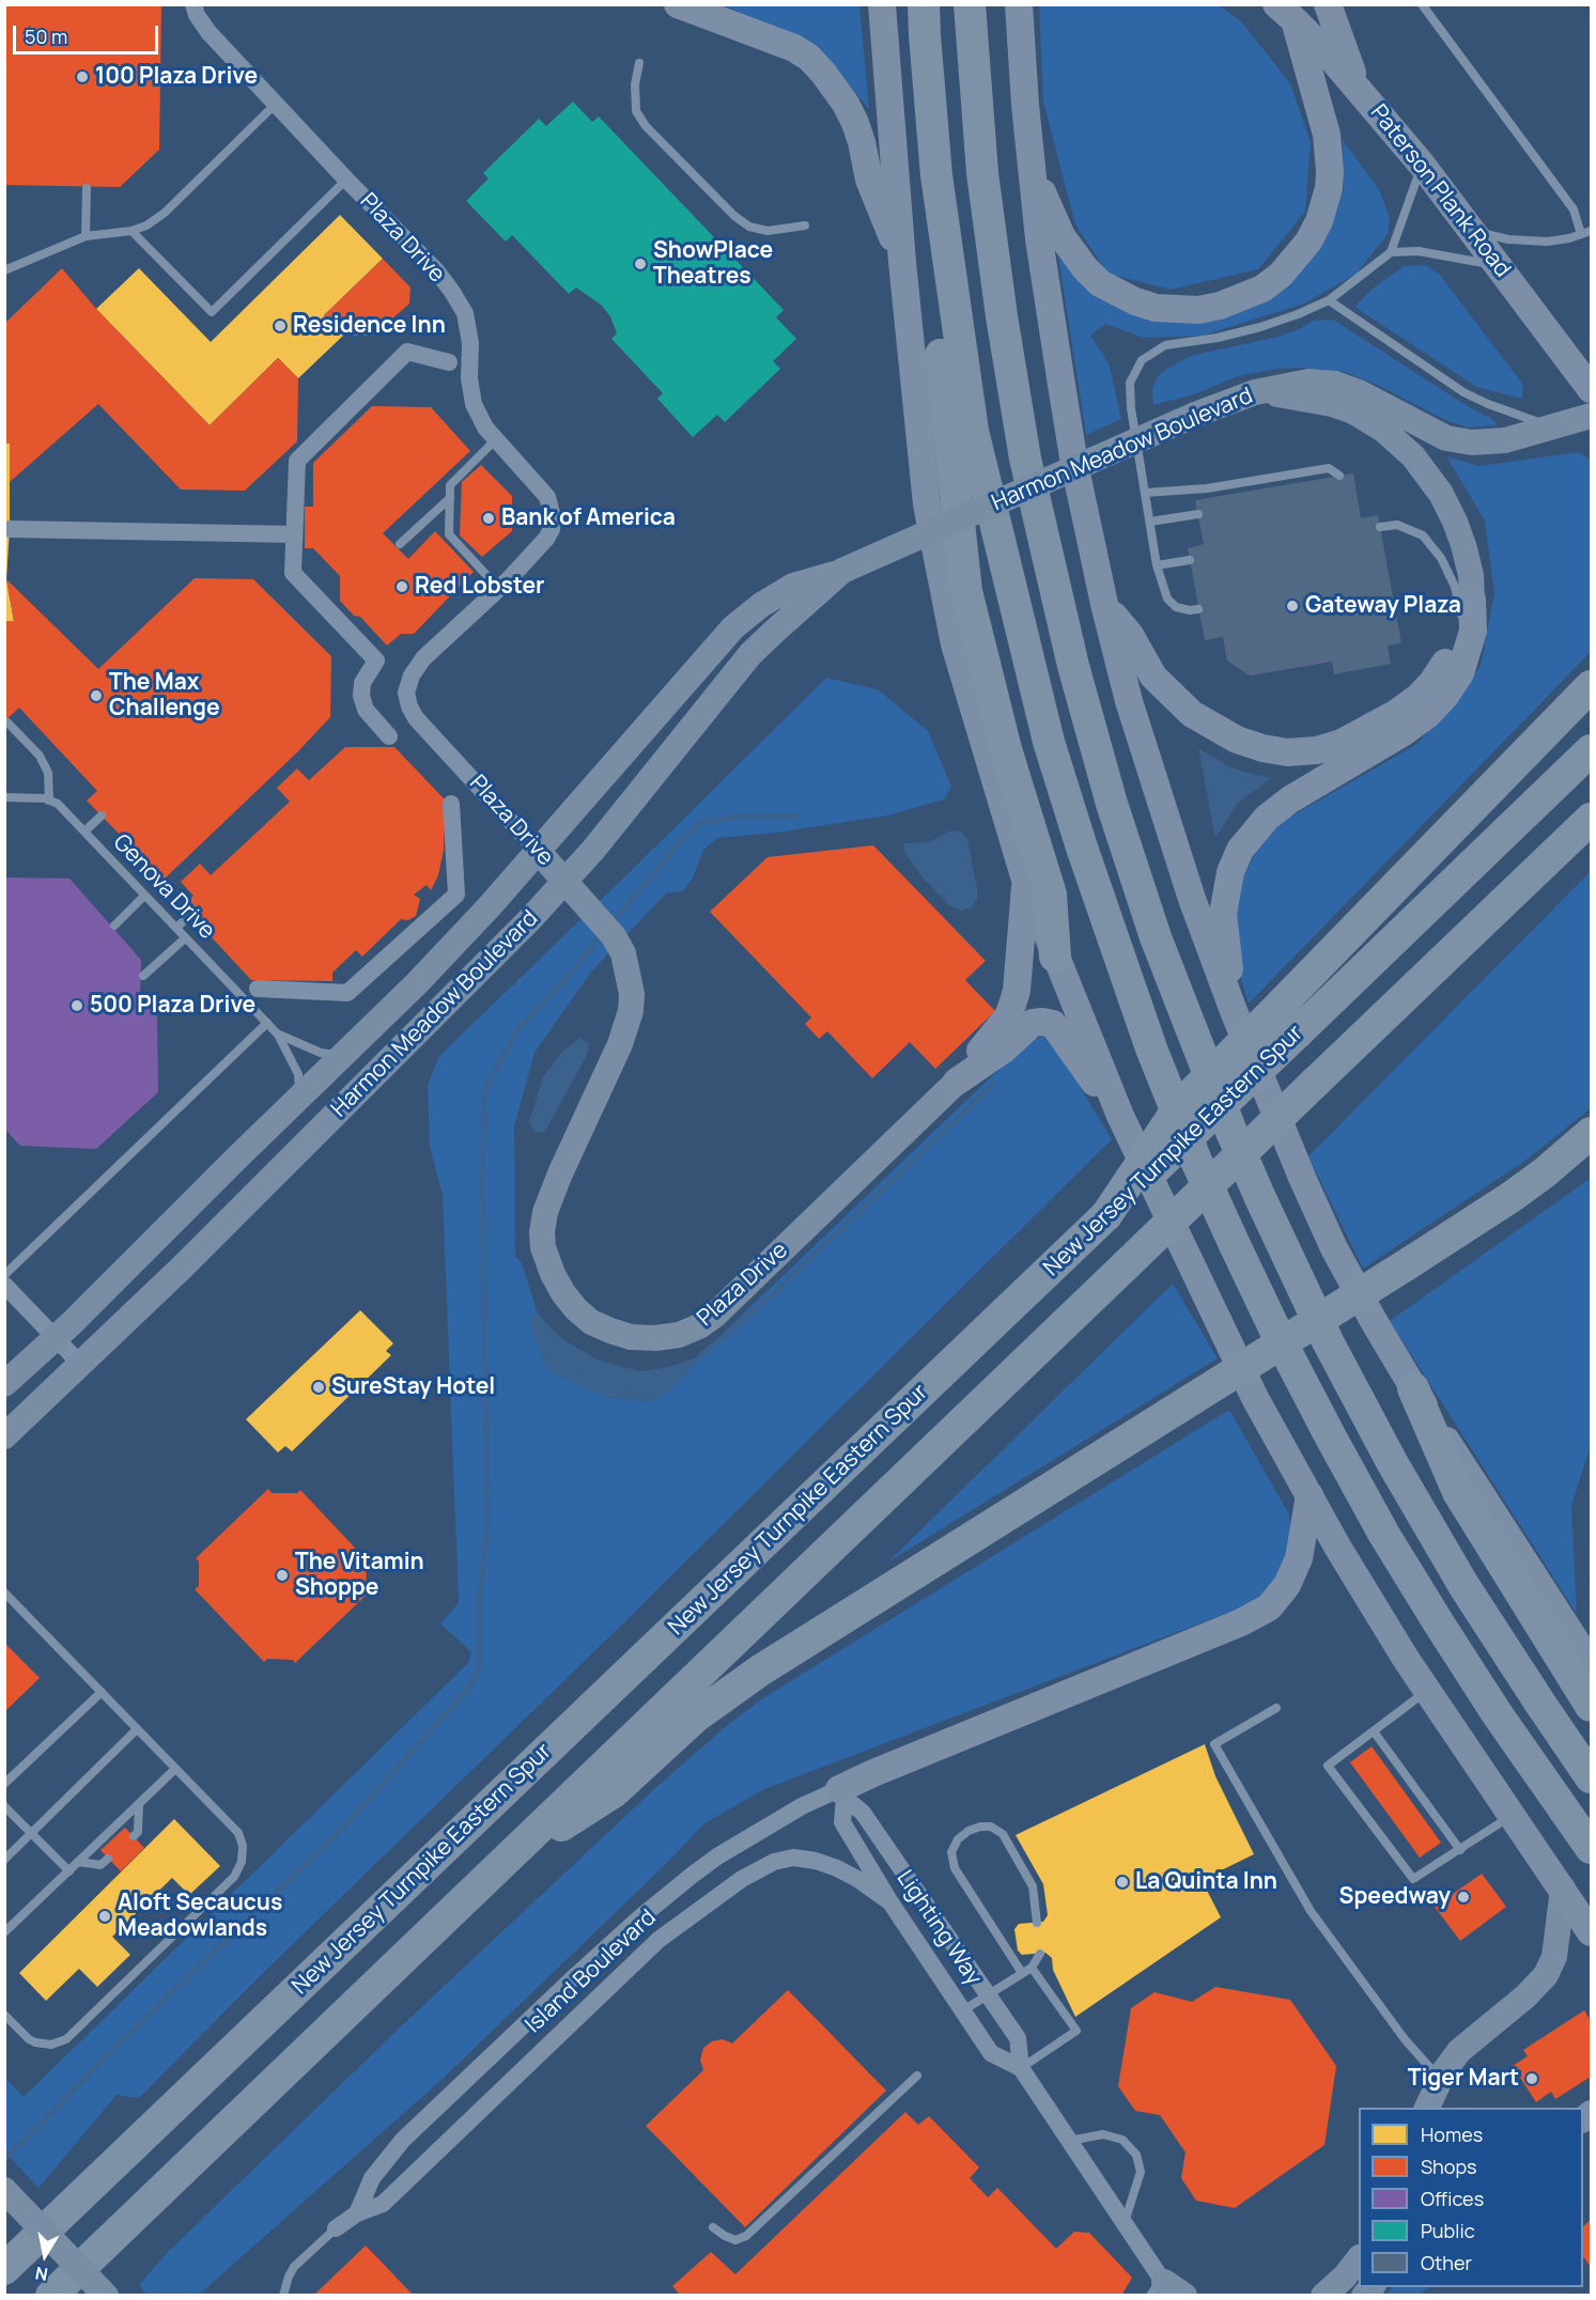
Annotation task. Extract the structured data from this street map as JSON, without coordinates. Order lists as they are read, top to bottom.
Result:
{
  "streets": {
    "highway": ["New Jersey Turnpike Eastern Spur"],
    "main road": ["Paterson Plank Road"],
    "street": [
      "Plaza Drive",
      "Harmon Meadow Boulevard",
      "Lighting Way",
      "Island Boulevard"
    ],
    "lane": ["Genova Drive"]
  },
  "crossings": [
    ["Plaza Drive", "Harmon Meadow Boulevard"],
    ["Harmon Meadow Boulevard", "Genova Drive"],
    ["Lighting Way", "Island Boulevard"]
  ],
  "places": [
    "100 Plaza Drive",
    "ShowPlace Theatres",
    "Residence Inn",
    "Bank of America",
    "Red Lobster",
    "Gateway Plaza",
    "The Max Challenge",
    "500 Plaza Drive",
    "SureStay Hotel",
    "The Vitamin Shoppe",
    "La Quinta Inn",
    "Speedway",
    "Aloft Secaucus Meadowlands",
    "Tiger Mart"
  ],
  "legend": [
    "Homes",
    "Shops",
    "Offices",
    "Public",
    "Other"
  ],
  "scale_bar": "50 m",
  "north": "bottom"
}
